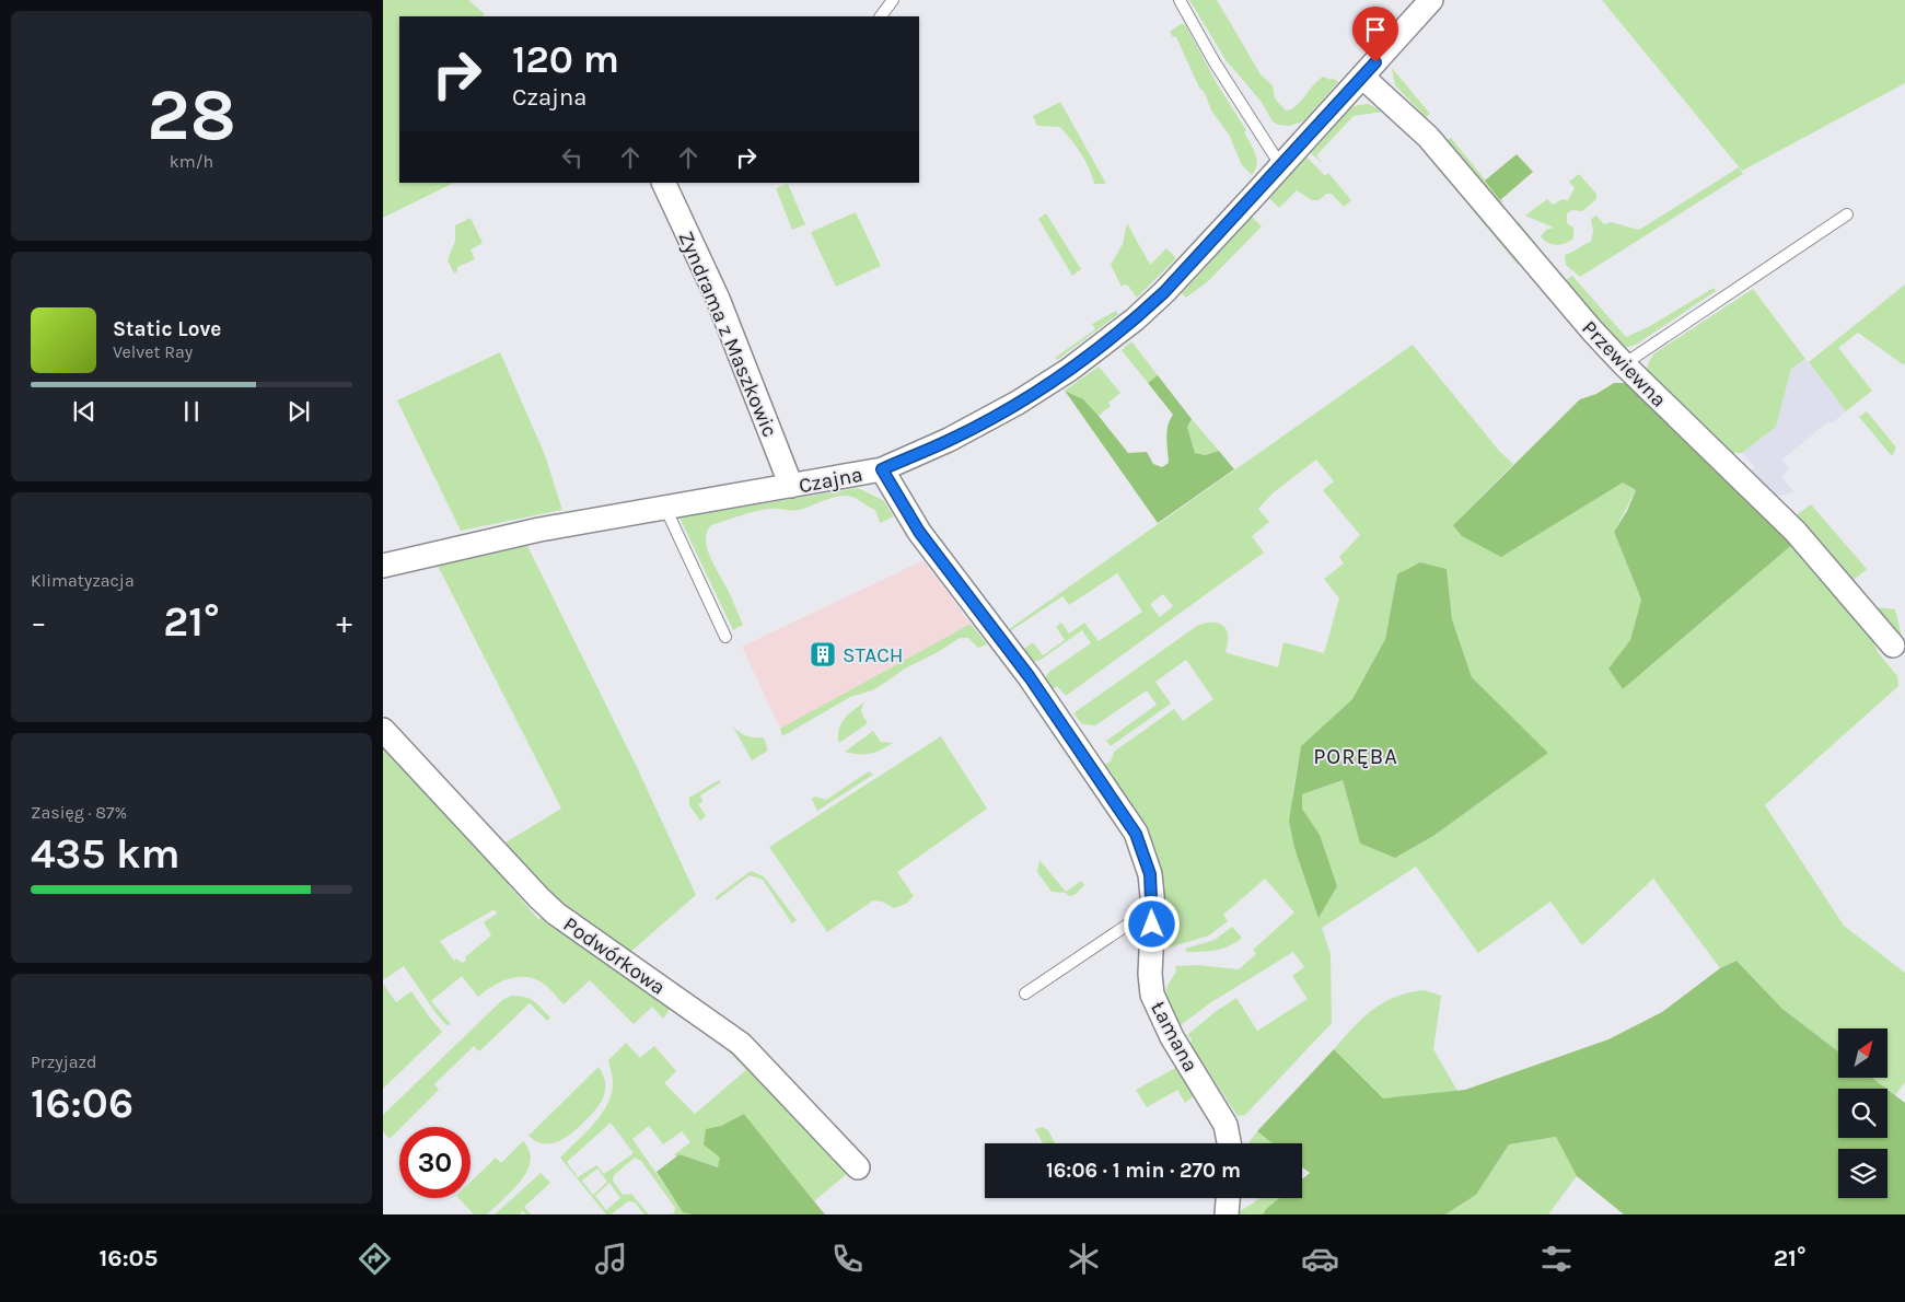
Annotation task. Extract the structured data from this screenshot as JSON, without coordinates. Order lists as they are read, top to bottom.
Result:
{
  "streets": {
    "street": [
      "Zyndrama z Maszkowic",
      "Przewiewna",
      "Czajna",
      "Podwórkowa",
      "Łamana"
    ]
  },
  "crossings": [
    ["Zyndrama z Maszkowic", "Czajna"],
    ["Przewiewna", "Czajna"],
    ["Czajna", "Łamana"]
  ],
  "districts": ["PORĘBA"],
  "places": {
    "building": ["STACH"]
  },
  "north": "top right",
  "page": {
    "tile": [
      ["28", "km/h"],
      "Klimatyzacja",
      ["Zasięg · 87%", "435 km"],
      ["Przyjazd", "16:06"]
    ],
    "turn": ["120 m", "Czajna"],
    "song": ["Static Love", "Velvet Ray"],
    "heat": ["−", "21°", "+"],
    "limit": "30",
    "trip": "16:06 · 1 min · 270 m",
    "tabs": ["16:05", "21°"]
  }
}
